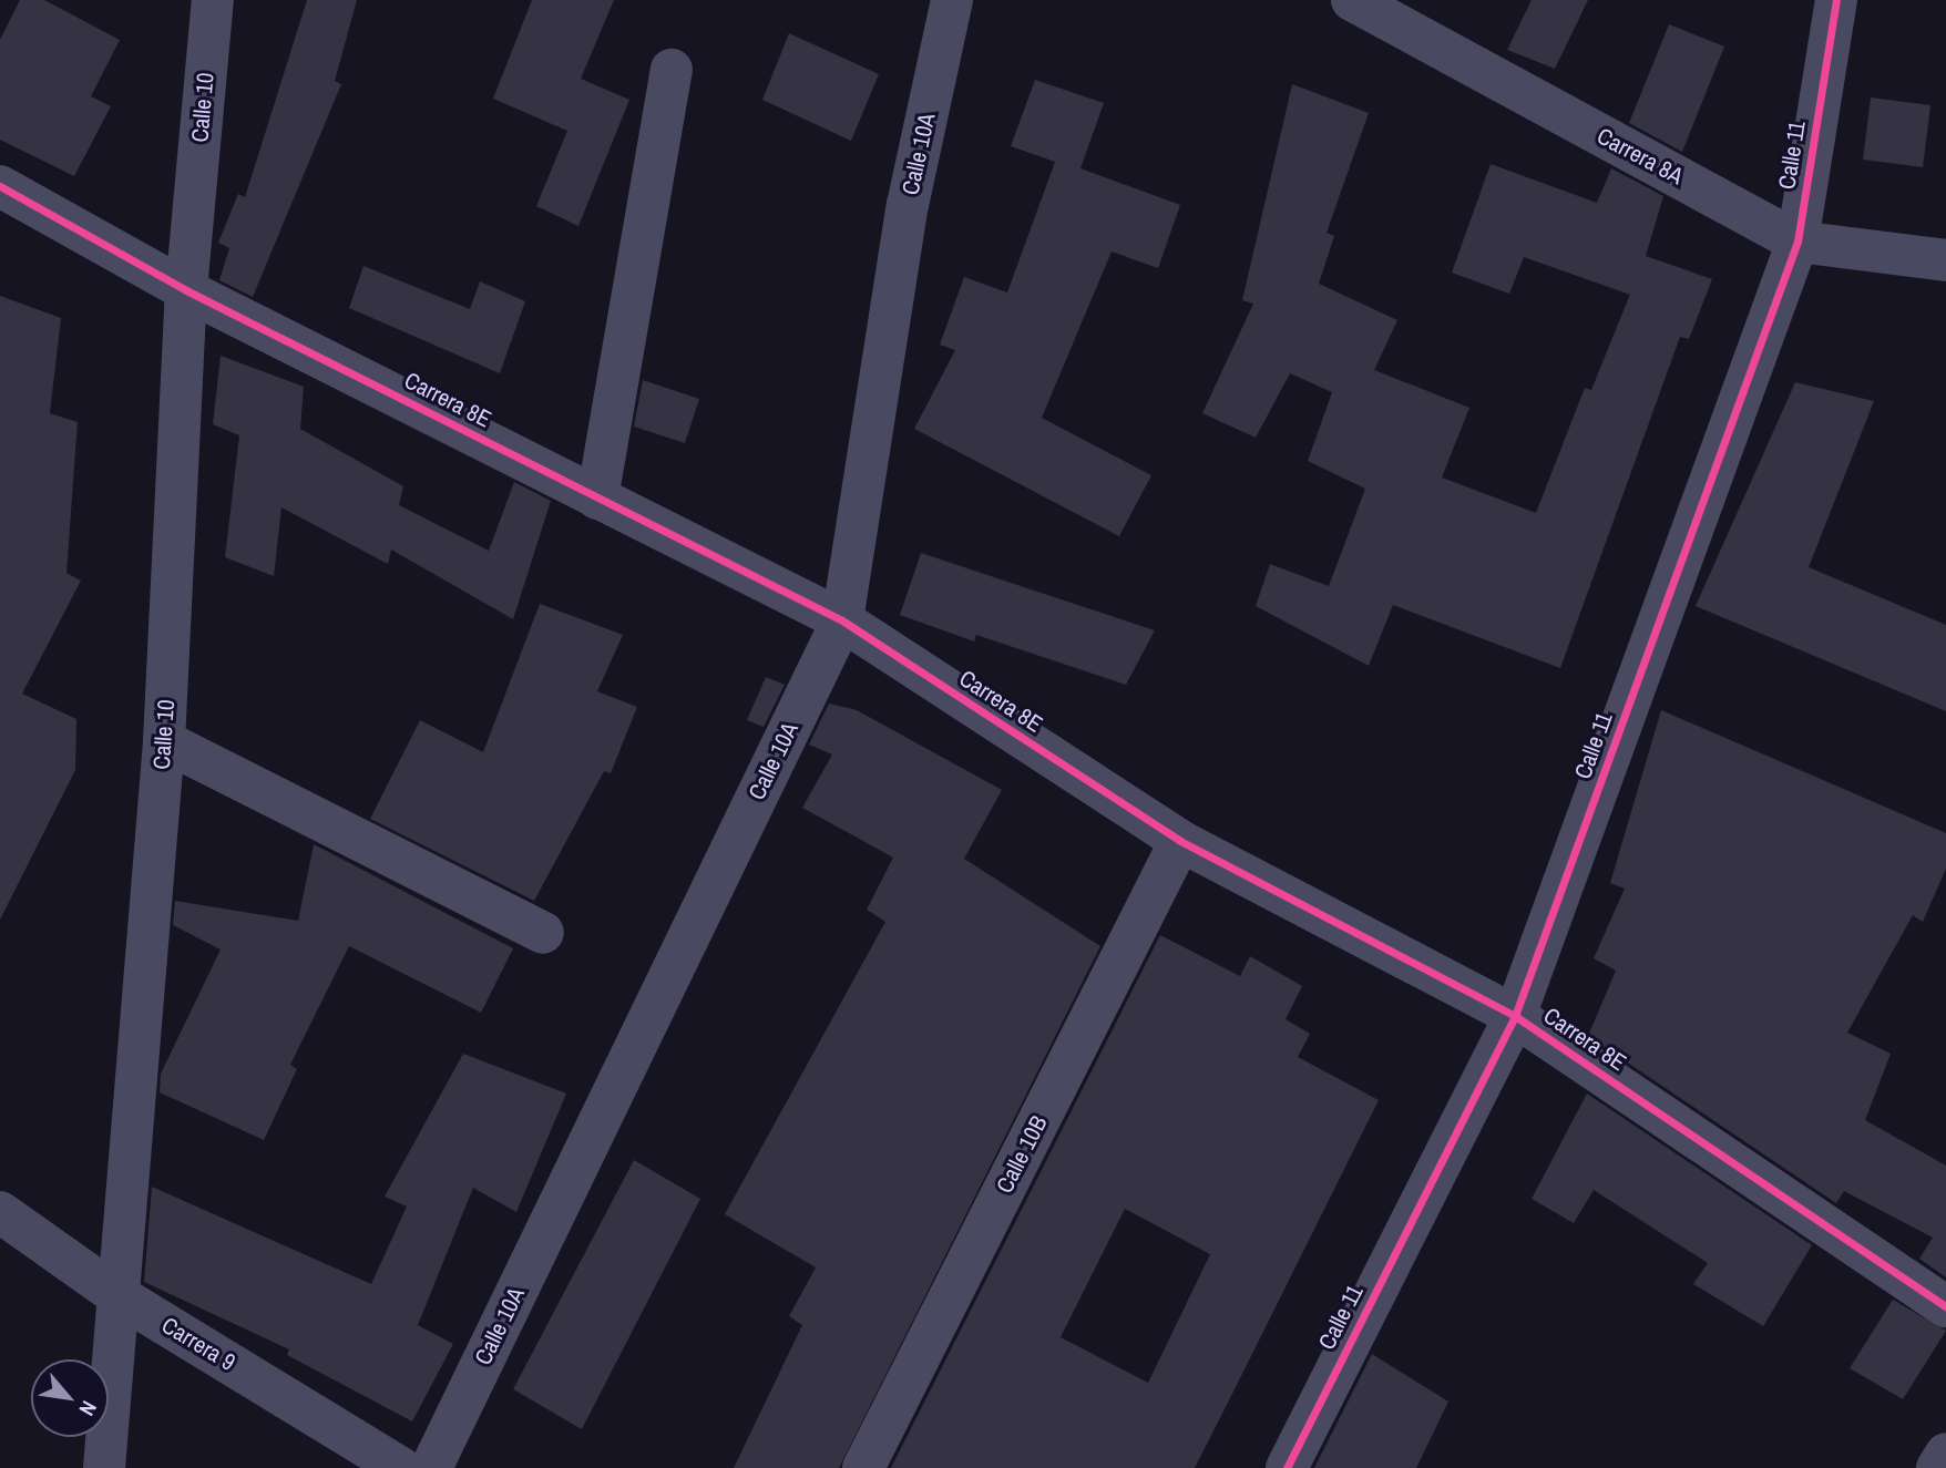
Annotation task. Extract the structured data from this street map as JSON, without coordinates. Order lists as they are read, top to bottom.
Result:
{
  "streets": {
    "street": [
      "Calle 10",
      "Calle 10A",
      "Calle 11",
      "Carrera 8A",
      "Carrera 8E",
      "Calle 10B",
      "Carrera 9"
    ]
  },
  "crossings": [
    ["Calle 10", "Carrera 8E"],
    ["Calle 10", "Carrera 9"],
    ["Calle 10A", "Carrera 8E"],
    ["Calle 11", "Carrera 8A"],
    ["Calle 11", "Carrera 8E"],
    ["Carrera 8E", "Calle 10B"]
  ],
  "north": "bottom right"
}
